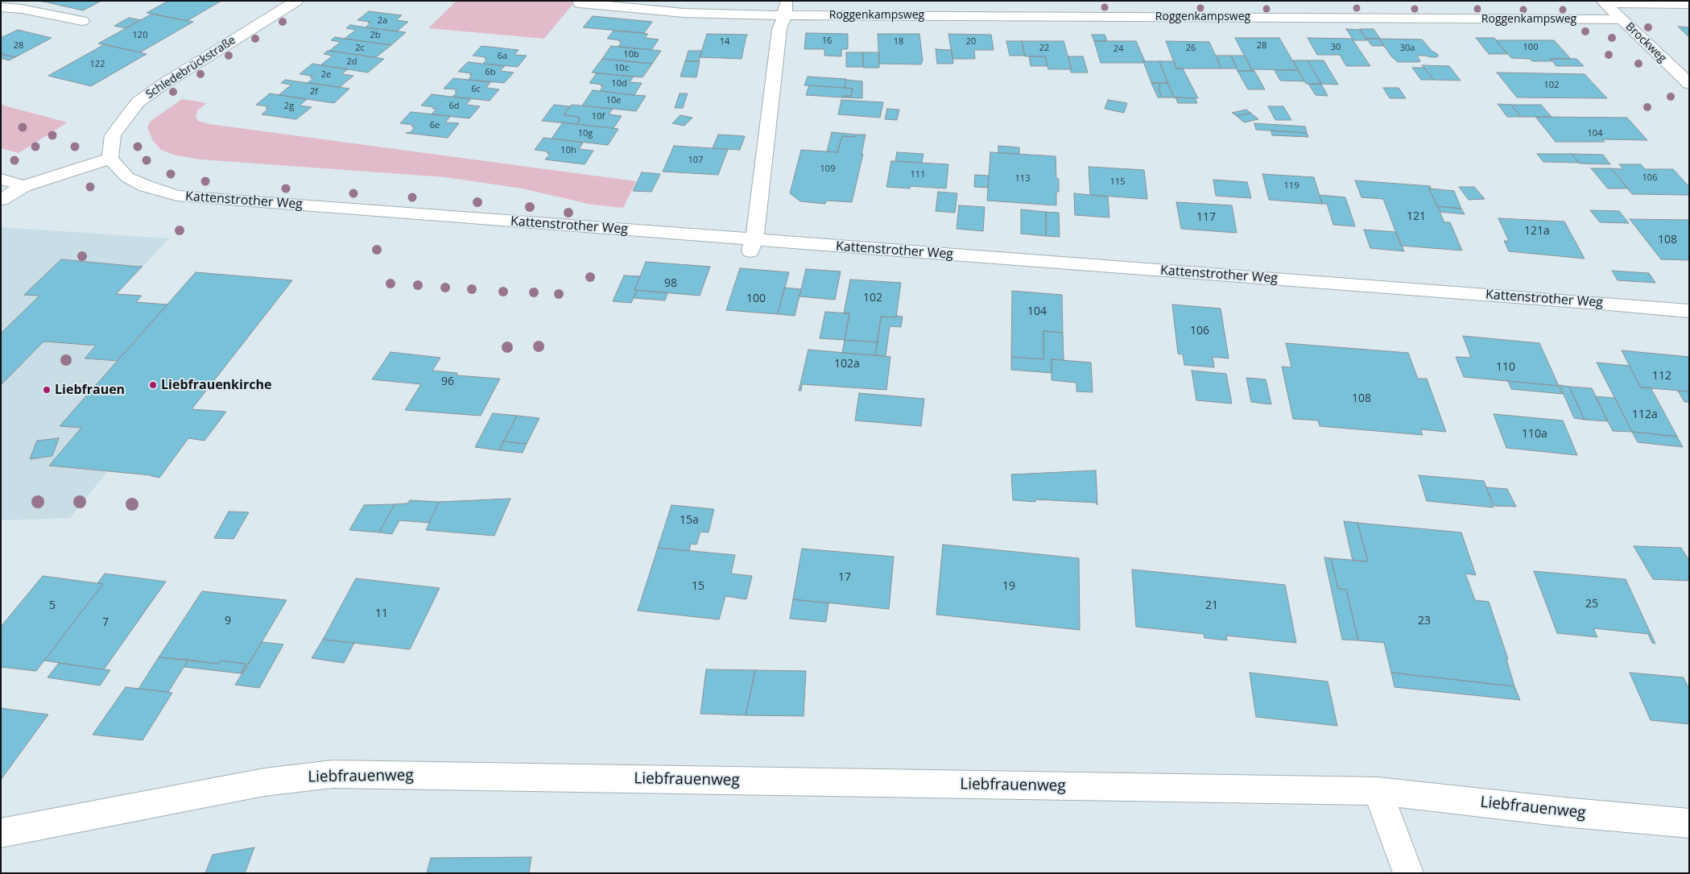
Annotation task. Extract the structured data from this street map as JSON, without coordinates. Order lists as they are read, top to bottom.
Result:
{
  "streets": {
    "street": [
      "Roggenkampsweg",
      "Brockweg",
      "Schledebrückstraße",
      "Kattenstrother Weg",
      "Liebfrauenweg"
    ]
  },
  "crossings": [
    ["Roggenkampsweg", "Brockweg"],
    ["Schledebrückstraße", "Kattenstrother Weg"]
  ],
  "places": ["Liebfrauenkirche", "Liebfrauen"],
  "house_numbers": [
    "2a",
    "120",
    "2b",
    "16",
    "14",
    "18",
    "20",
    "28",
    "28",
    "30",
    "100",
    "2c",
    "22",
    "26",
    "30a",
    "24",
    "10b",
    "6a",
    "2d",
    "122",
    "10c",
    "6b",
    "2e",
    "10d",
    "102",
    "6c",
    "2f",
    "10e",
    "2g",
    "6d",
    "10f",
    "6e",
    "10g",
    "104",
    "10h",
    "107",
    "109",
    "111",
    "106",
    "113",
    "115",
    "119",
    "121",
    "117",
    "121a",
    "108",
    "98",
    "102",
    "100",
    "104",
    "106",
    "102a",
    "110",
    "112",
    "96",
    "108",
    "112a",
    "110a",
    "15a",
    "17",
    "15",
    "19",
    "25",
    "5",
    "21",
    "11",
    "9",
    "23",
    "7"
  ]
}
